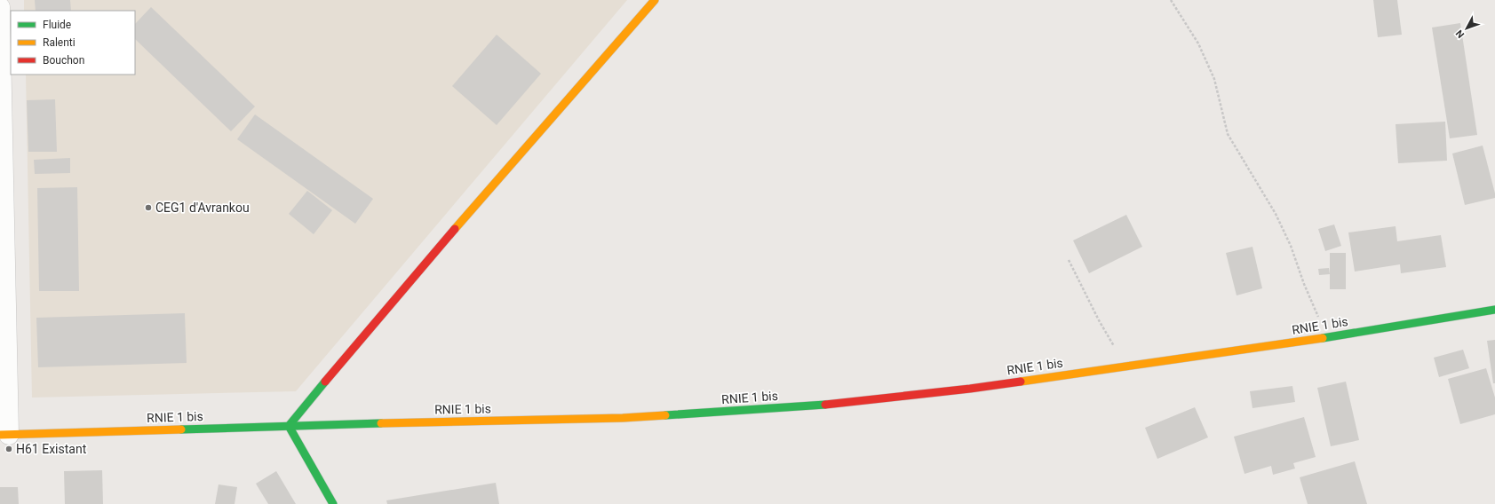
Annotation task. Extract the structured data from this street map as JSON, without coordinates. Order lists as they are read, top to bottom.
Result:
{
  "streets": {
    "main road": ["RNIE 1 bis"]
  },
  "places": ["CEG1 d'Avrankou", "H61 Existant"],
  "legend": ["Fluide", "Ralenti", "Bouchon"],
  "north": "bottom left"
}
